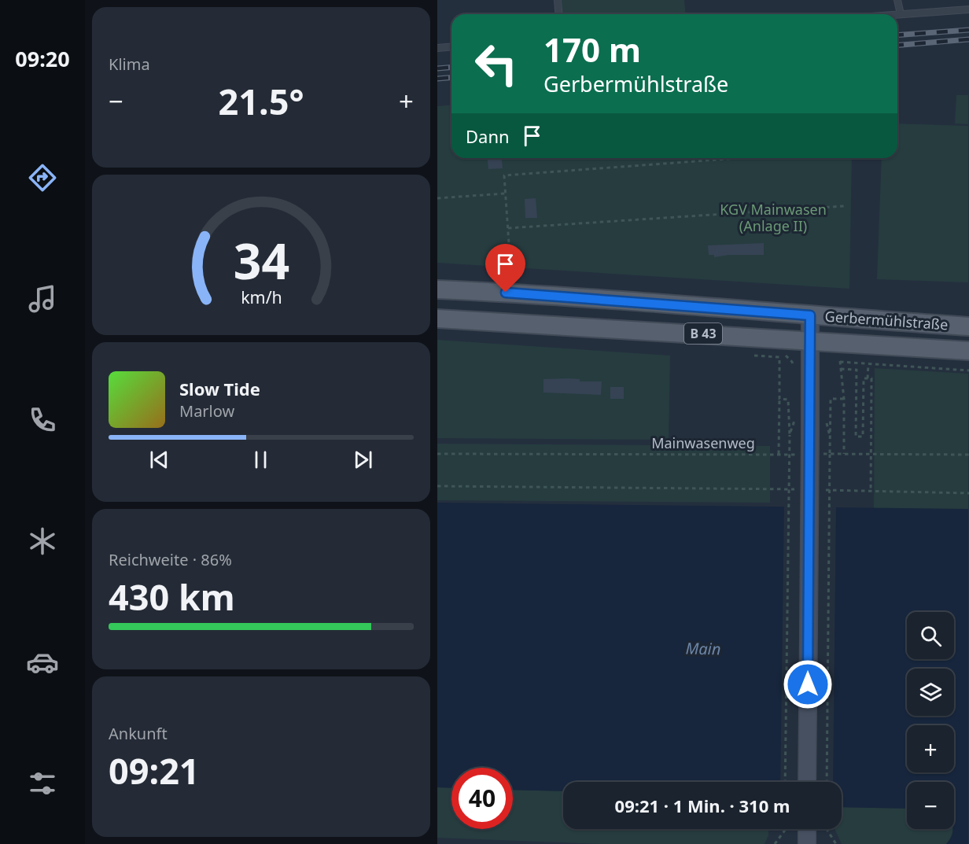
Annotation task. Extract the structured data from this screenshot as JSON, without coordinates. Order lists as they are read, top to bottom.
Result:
{
  "streets": {
    "main road": ["Gerbermühlstraße", "B 43"],
    "path": ["Mainwasenweg"]
  },
  "water": ["Main"],
  "parks": ["KGV Mainwasen (Anlage II)"],
  "page": {
    "tabs": "09:20",
    "tile": [
      "Klima",
      ["Reichweite · 86%", "430 km"],
      ["Ankunft", "09:21"]
    ],
    "turn": ["170 m", "Gerbermühlstraße"],
    "heat": ["−", "21.5°", "+"],
    "then": "Dann",
    "song": ["Slow Tide", "Marlow"],
    "map_buttons": ["+", "−"],
    "limit": "40",
    "trip": "09:21 · 1 Min. · 310 m",
    "gauge": ["34", "km/h"]
  }
}
